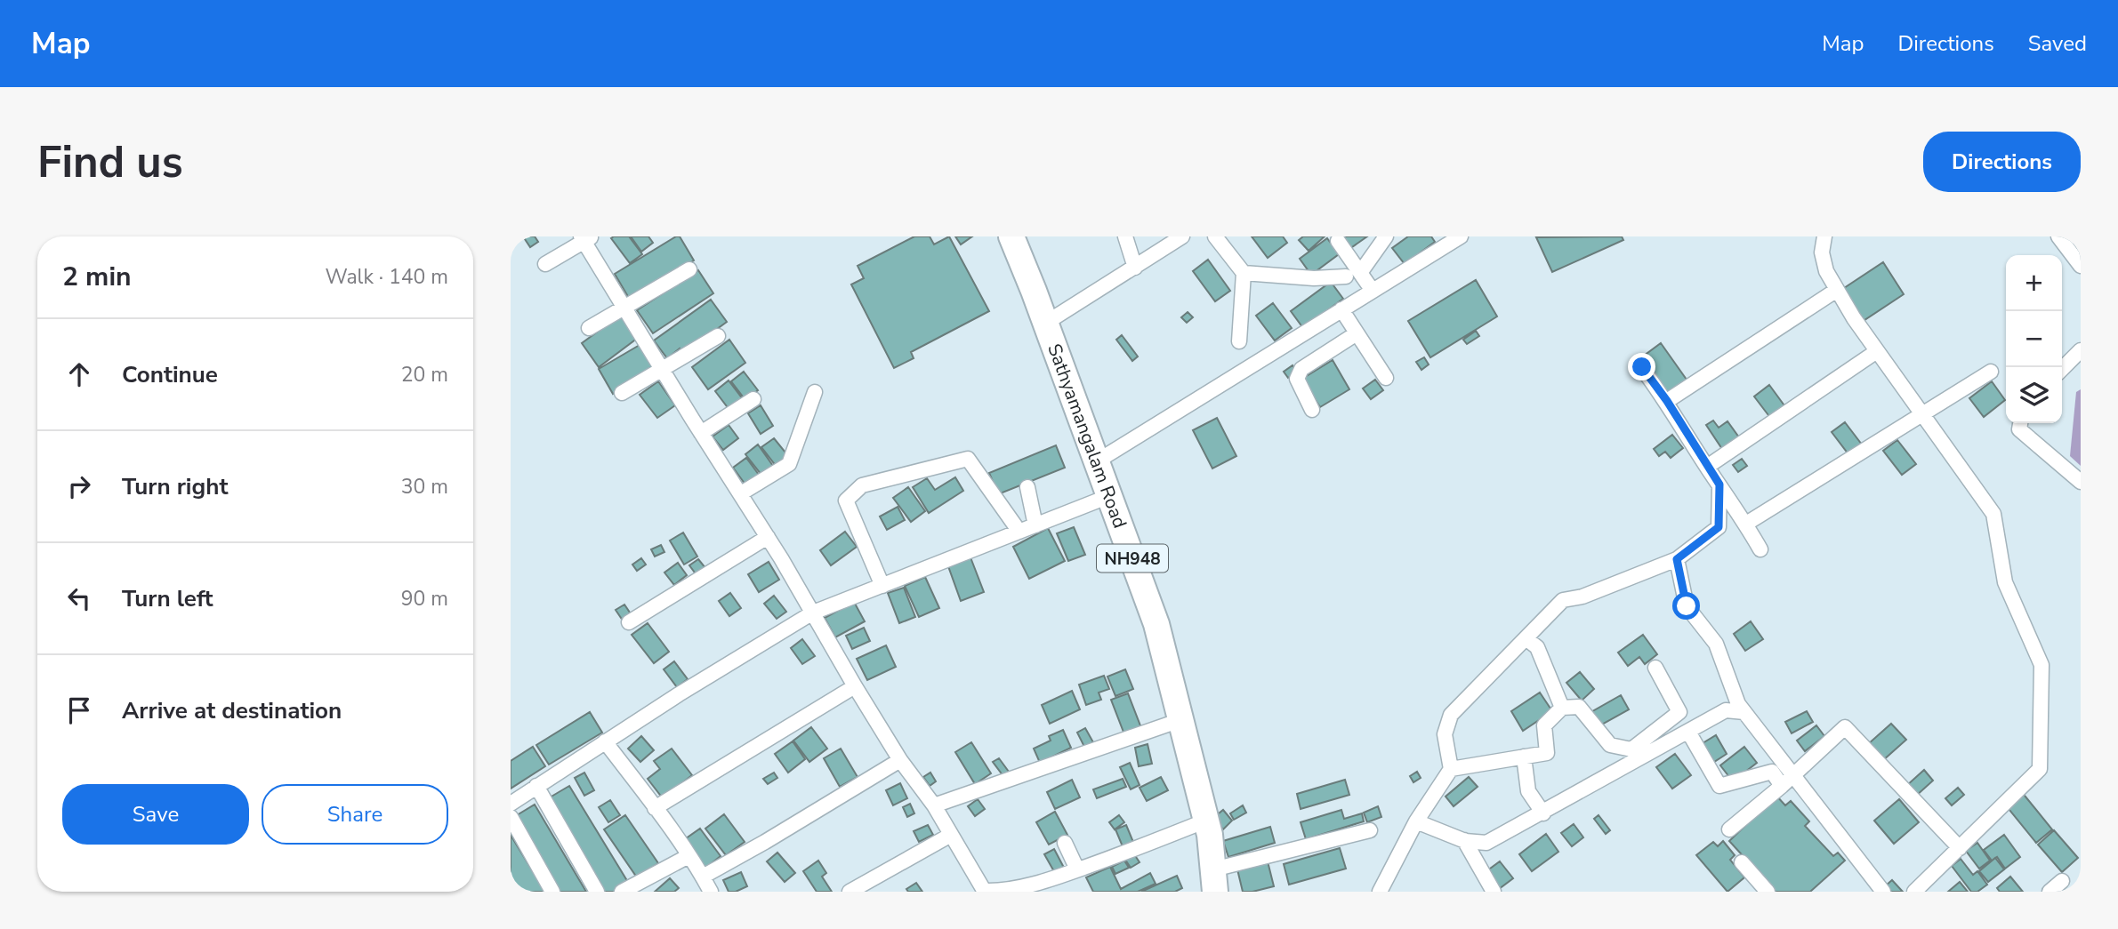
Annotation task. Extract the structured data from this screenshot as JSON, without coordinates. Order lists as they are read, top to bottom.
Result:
{
  "streets": {
    "highway": ["Sathyamangalam Road", "NH948"]
  },
  "page": {
    "header": "Map",
    "nav": ["Map", "Directions", "Saved"],
    "buttons": [
      "Directions",
      ["Save", "Share"]
    ],
    "title": "Find us",
    "heading": ["2 min", "Walk · 140 m"],
    "map_buttons": ["+", "−"],
    "list": [
      ["Continue", "20 m"],
      ["Turn right", "30 m"],
      ["Turn left", "90 m"],
      "Arrive at destination"
    ]
  }
}
